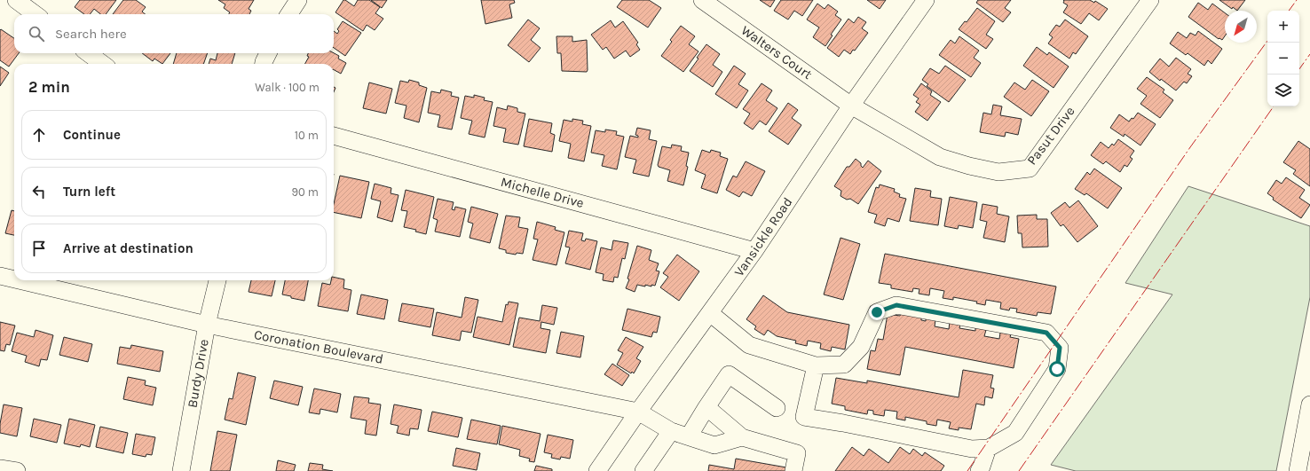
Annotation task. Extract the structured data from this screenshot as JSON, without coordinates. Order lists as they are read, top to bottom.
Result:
{
  "streets": {
    "street": [
      "Walters Court",
      "Pasut Drive",
      "Michelle Drive",
      "Vansickle Road",
      "Coronation Boulevard",
      "Burdy Drive"
    ]
  },
  "crossings": [
    ["Walters Court", "Pasut Drive"],
    ["Walters Court", "Vansickle Road"],
    ["Pasut Drive", "Vansickle Road"],
    ["Michelle Drive", "Vansickle Road"],
    ["Vansickle Road", "Coronation Boulevard"],
    ["Coronation Boulevard", "Burdy Drive"]
  ],
  "north": "bottom left",
  "page": {
    "map_buttons": ["+", "−"],
    "search": "Search here",
    "heading": ["2 min", "Walk · 100 m"],
    "list": [
      ["Continue", "10 m"],
      ["Turn left", "90 m"],
      "Arrive at destination"
    ]
  }
}
